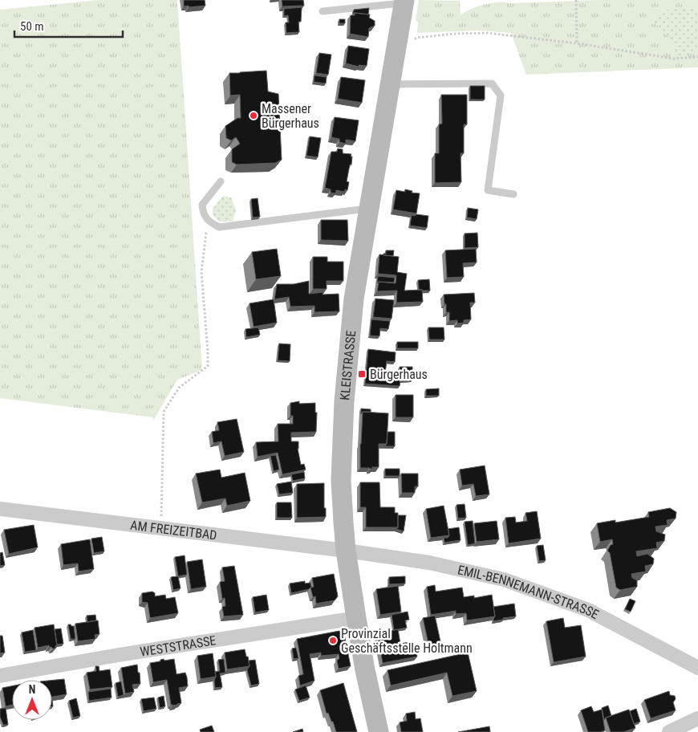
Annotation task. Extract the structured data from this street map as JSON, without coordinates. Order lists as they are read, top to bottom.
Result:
{
  "streets": {
    "main road": ["KLEISTRASSE"],
    "street": ["AM FREIZEITBAD", "EMIL-BENNEMANN-STRASSE", "WESTSTRASSE"]
  },
  "crossings": [
    ["KLEISTRASSE", "AM FREIZEITBAD"],
    ["KLEISTRASSE", "EMIL-BENNEMANN-STRASSE"],
    ["KLEISTRASSE", "WESTSTRASSE"],
    ["AM FREIZEITBAD", "EMIL-BENNEMANN-STRASSE"]
  ],
  "places": {
    "other": ["Massener Bürgerhaus", "Provinzial Geschäftsstelle Holtmann"],
    "transit": ["Bürgerhaus"]
  },
  "scale_bar": "50 m",
  "north": "top"
}
